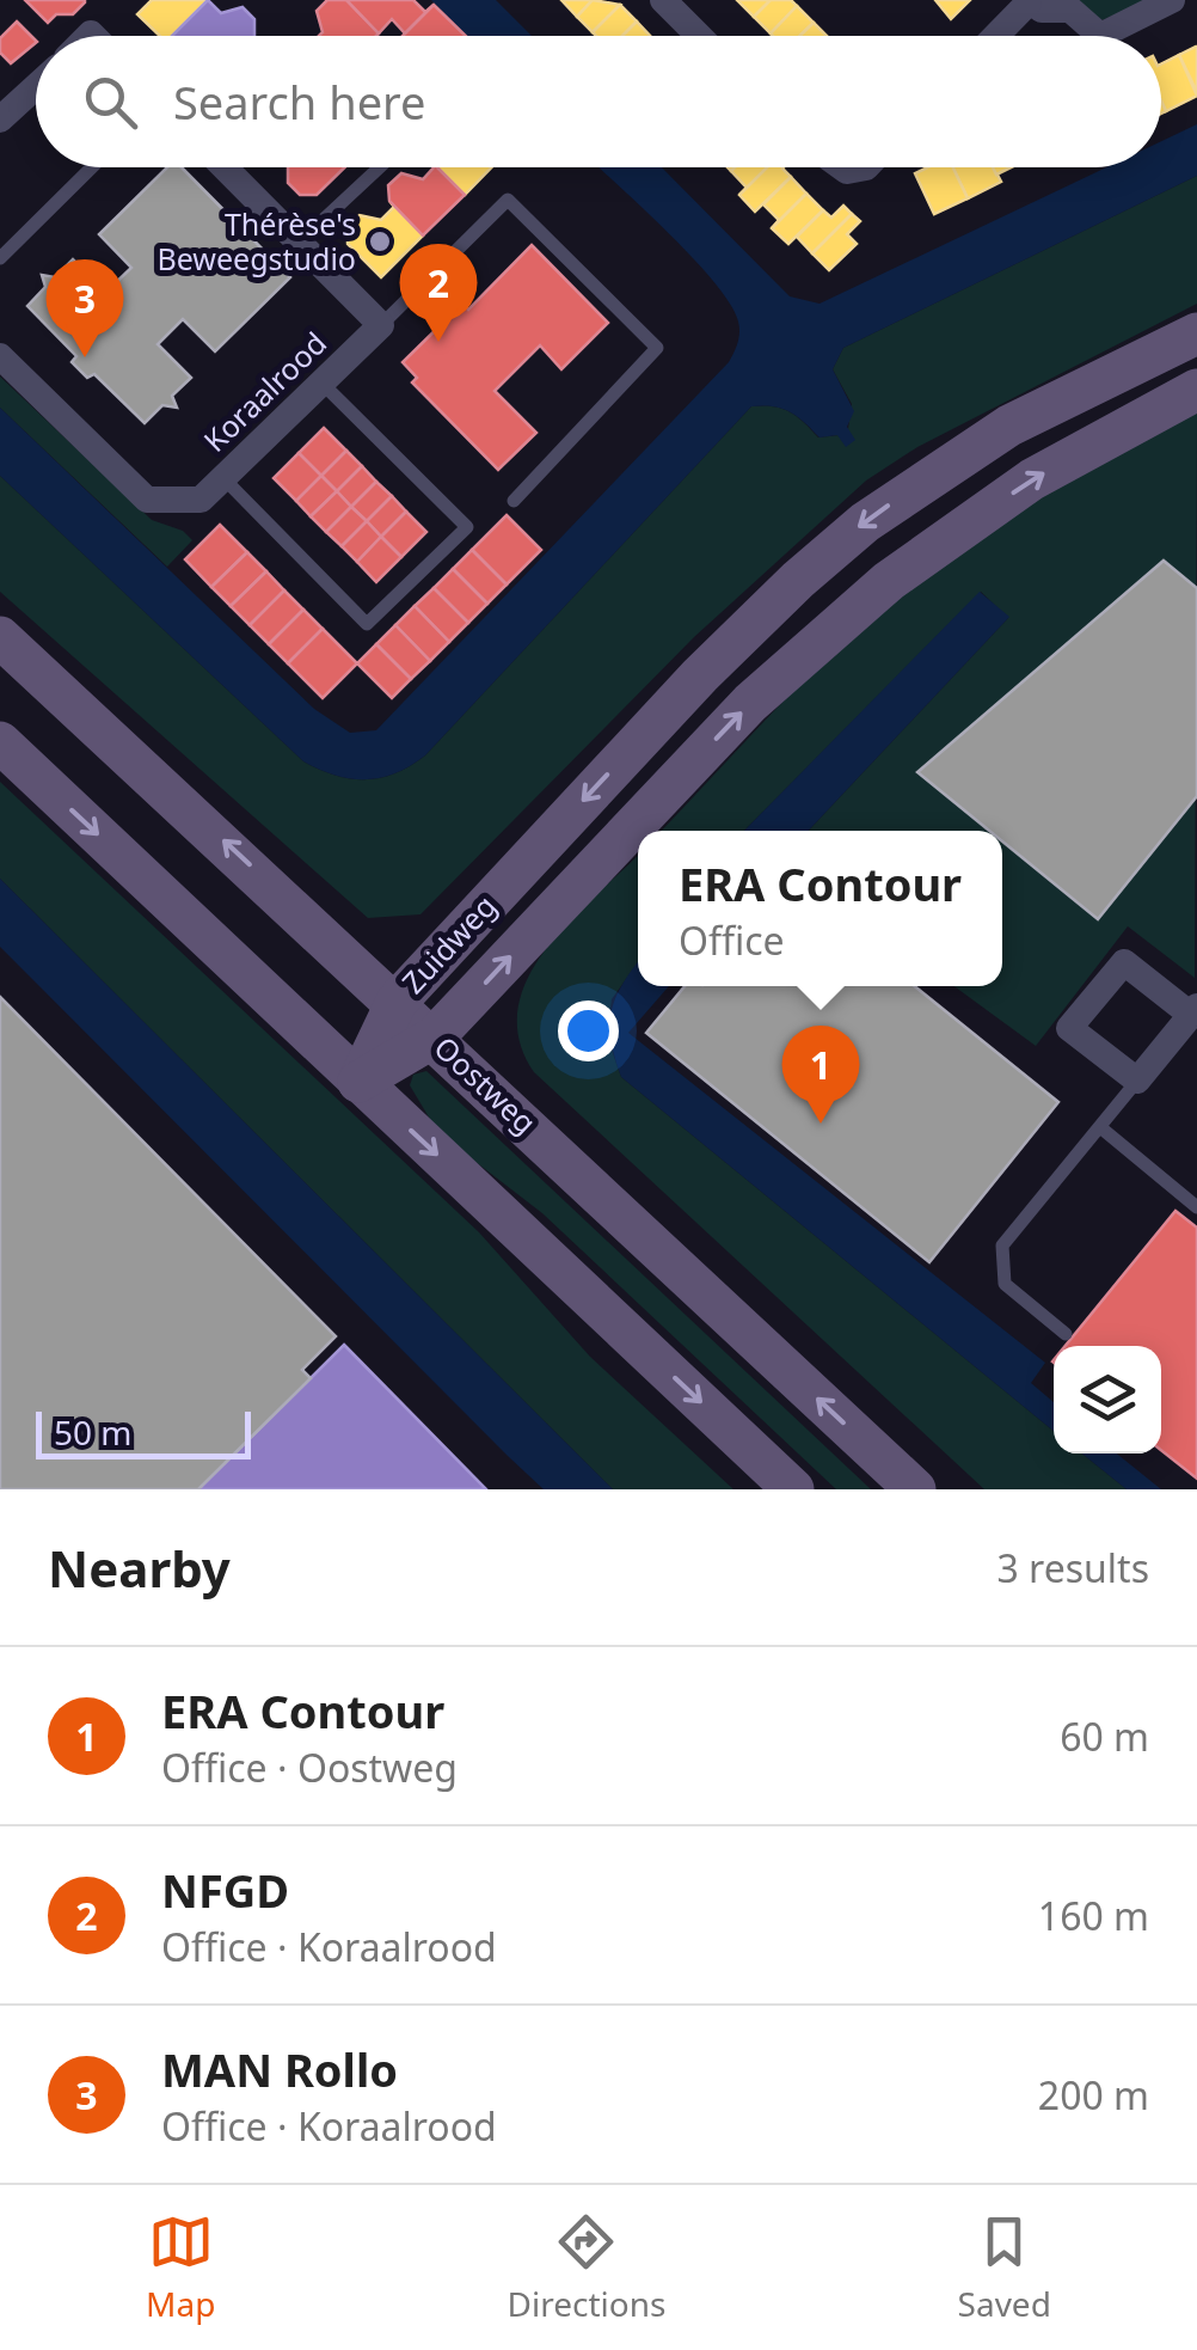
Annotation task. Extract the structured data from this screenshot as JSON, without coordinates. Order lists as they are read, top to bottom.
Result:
{
  "streets": {
    "main road": ["Zuidweg", "Oostweg"],
    "street": ["Koraalrood"]
  },
  "crossings": [
    ["Zuidweg", "Oostweg"]
  ],
  "places": ["Thérèse's Beweegstudio"],
  "scale_bar": "50 m",
  "page": {
    "search": "Search here",
    "pins": ["2", "3", "1"],
    "popup": ["ERA Contour", "Office"],
    "scale": "50 m",
    "heading": ["Nearby", "3 results"],
    "list": [
      {
        "mark": "1",
        "name": "ERA Contour",
        "note": "Office · Oostweg",
        "value": "60 m"
      },
      {
        "mark": "2",
        "name": "NFGD",
        "note": "Office · Koraalrood",
        "value": "160 m"
      },
      {
        "mark": "3",
        "name": "MAN Rollo",
        "note": "Office · Koraalrood",
        "value": "200 m"
      }
    ],
    "nav": ["Map", "Directions", "Saved"]
  }
}
